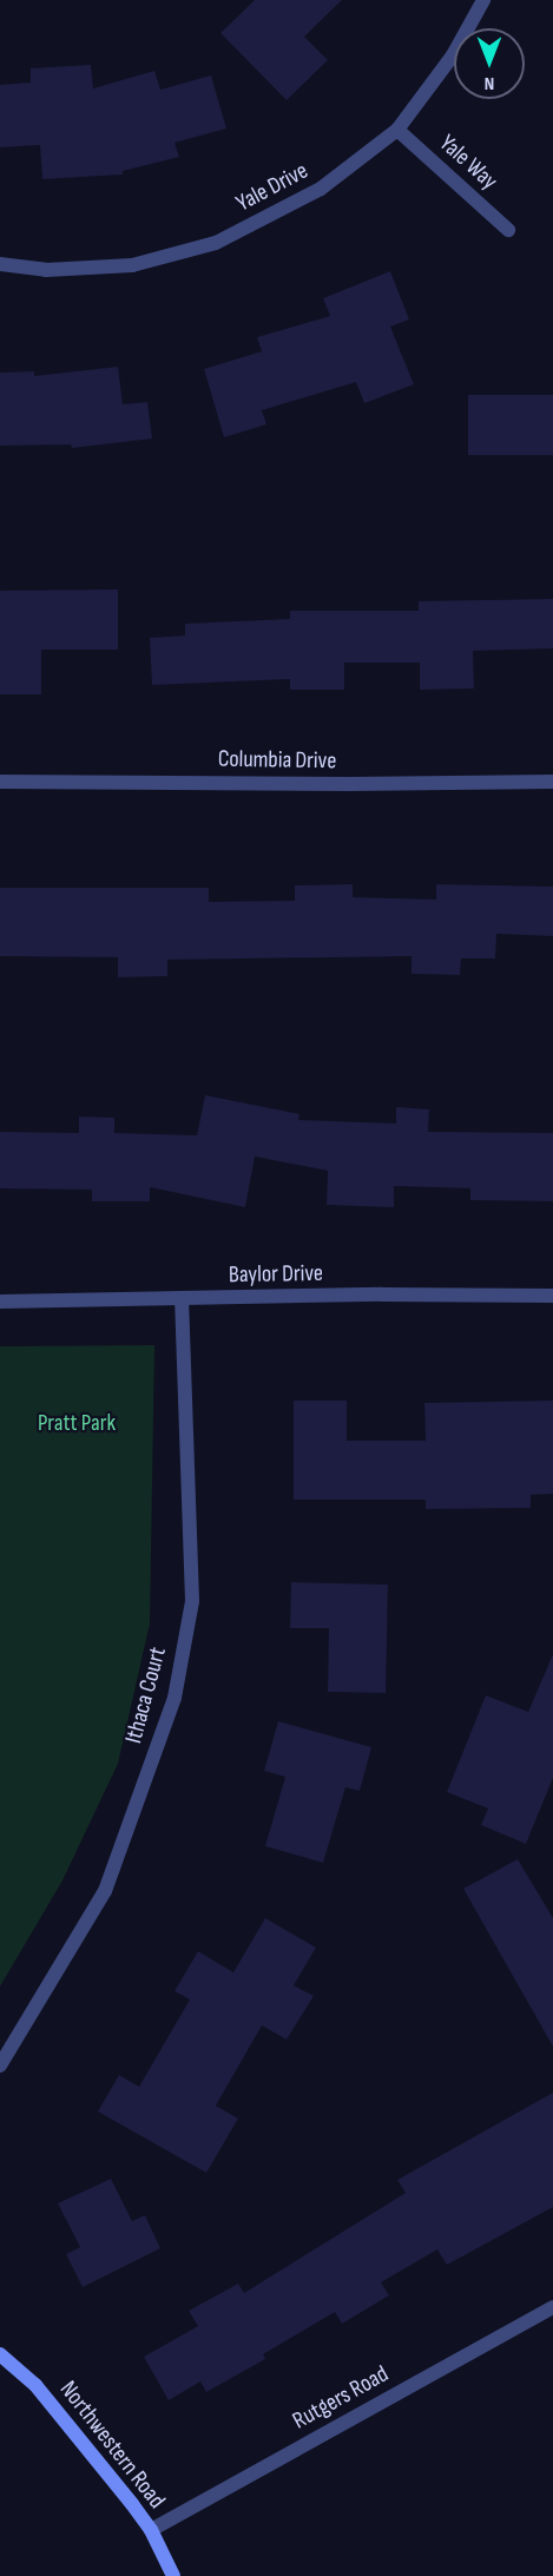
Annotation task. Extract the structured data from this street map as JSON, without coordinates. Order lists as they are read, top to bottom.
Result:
{
  "streets": {
    "street": [
      "Yale Way",
      "Yale Drive",
      "Columbia Drive",
      "Baylor Drive",
      "Ithaca Court",
      "Rutgers Road",
      "Northwestern Road"
    ]
  },
  "crossings": [
    ["Yale Way", "Yale Drive"],
    ["Baylor Drive", "Ithaca Court"],
    ["Rutgers Road", "Northwestern Road"]
  ],
  "parks": ["Pratt Park"],
  "north": "bottom"
}
